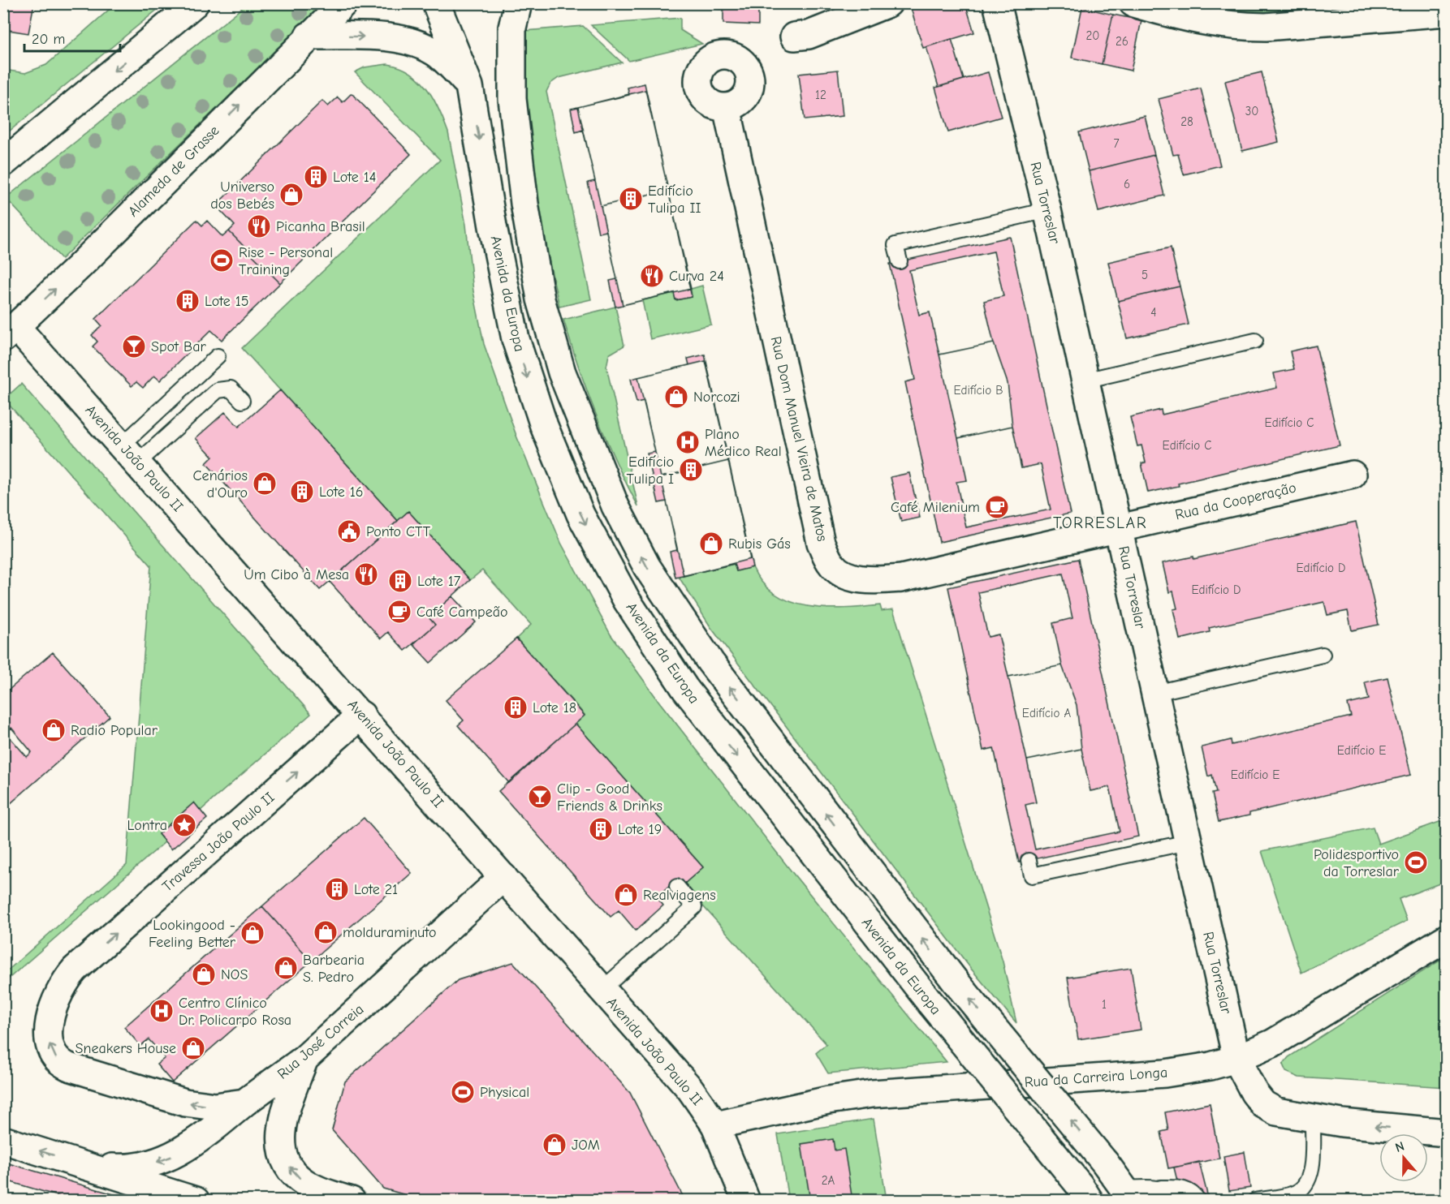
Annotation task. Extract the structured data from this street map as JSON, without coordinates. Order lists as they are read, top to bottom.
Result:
{
  "streets": {
    "street": [
      "Alameda de Grasse",
      "Rua Torreslar",
      "Avenida da Europa",
      "Rua Dom Manuel Vieira de Matos",
      "Avenida João Paulo II",
      "Rua da Cooperação",
      "Travessa João Paulo II",
      "Rua José Correia",
      "Rua da Carreira Longa"
    ]
  },
  "crossings": [
    ["Alameda de Grasse", "Avenida João Paulo II"],
    ["Rua Torreslar", "Rua Dom Manuel Vieira de Matos"],
    ["Rua Torreslar", "Rua da Cooperação"],
    ["Rua Torreslar", "Rua da Carreira Longa"],
    ["Rua Dom Manuel Vieira de Matos", "Rua da Cooperação"],
    ["Avenida João Paulo II", "Travessa João Paulo II"],
    ["Avenida João Paulo II", "Rua José Correia"],
    ["Avenida João Paulo II", "Rua da Carreira Longa"],
    ["Travessa João Paulo II", "Rua José Correia"]
  ],
  "one_way": ["Travessa João Paulo II"],
  "districts": ["TORRESLAR"],
  "places": {
    "building": [
      "Lote 14",
      "Edifício Tulipa II",
      "Lote 15",
      "Edifício Tulipa I",
      "Lote 16",
      "Lote 17",
      "Lote 18",
      "Lote 19",
      "Lote 21"
    ],
    "shop": [
      "Universo dos Bebés",
      "Norcozi",
      "Cenários d'Ouro",
      "Rubis Gás",
      "Radio Popular",
      "Realviagens",
      "molduraminuto",
      "Lookingood - Feeling Better",
      "Barbearia S. Pedro",
      "NOS",
      "Sneakers House",
      "JOM"
    ],
    "restaurant": ["Picanha Brasil", "Curva 24", "Um Cibo à Mesa"],
    "sports": ["Rise - Personal Training", "Polidesportivo da Torreslar", "Physical"],
    "bar": ["Spot Bar", "Clip - Good Friends & Drinks"],
    "hospital": ["Plano Médico Real", "Centro Clínico Dr. Policarpo Rosa"],
    "cafe": ["Café Milenium", "Café Campeão"],
    "public building": ["Ponto CTT"],
    "place": ["Lontra"]
  },
  "house_numbers": [
    "20",
    "26",
    "12",
    "30",
    "28",
    "7",
    "6",
    "5",
    "4",
    "Edifício B",
    "Edifício C",
    "Edifício C",
    "Edifício D",
    "Edifício D",
    "Edifício A",
    "Edifício E",
    "Edifício E",
    "1",
    "2A"
  ],
  "scale_bar": "20 m",
  "north": "top"
}
